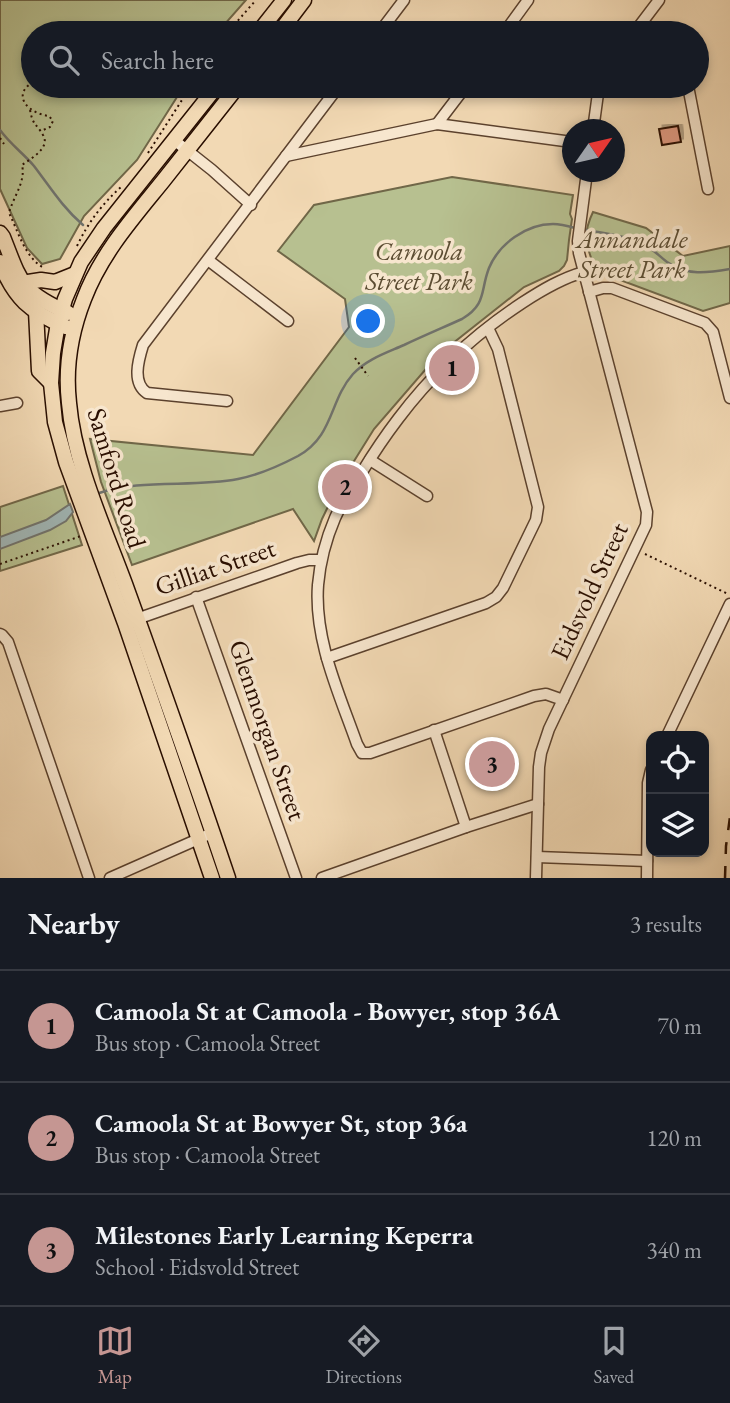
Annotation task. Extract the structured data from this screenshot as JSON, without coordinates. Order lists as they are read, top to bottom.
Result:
{
  "streets": {
    "main road": ["Samford Road"],
    "street": ["Gilliat Street", "Eidsvold Street", "Glenmorgan Street"]
  },
  "crossings": [
    ["Samford Road", "Gilliat Street"],
    ["Gilliat Street", "Glenmorgan Street"]
  ],
  "parks": ["Annandale Street Park", "Camoola Street Park"],
  "north": "top right",
  "page": {
    "search": "Search here",
    "pins": ["1", "2", "3"],
    "heading": ["Nearby", "3 results"],
    "list": [
      {
        "mark": "1",
        "name": "Camoola St at Camoola - Bowyer, stop 36A",
        "note": "Bus stop · Camoola Street",
        "value": "70 m"
      },
      {
        "mark": "2",
        "name": "Camoola St at Bowyer St, stop 36a",
        "note": "Bus stop · Camoola Street",
        "value": "120 m"
      },
      {
        "mark": "3",
        "name": "Milestones Early Learning Keperra",
        "note": "School · Eidsvold Street",
        "value": "340 m"
      }
    ],
    "nav": ["Map", "Directions", "Saved"]
  }
}
